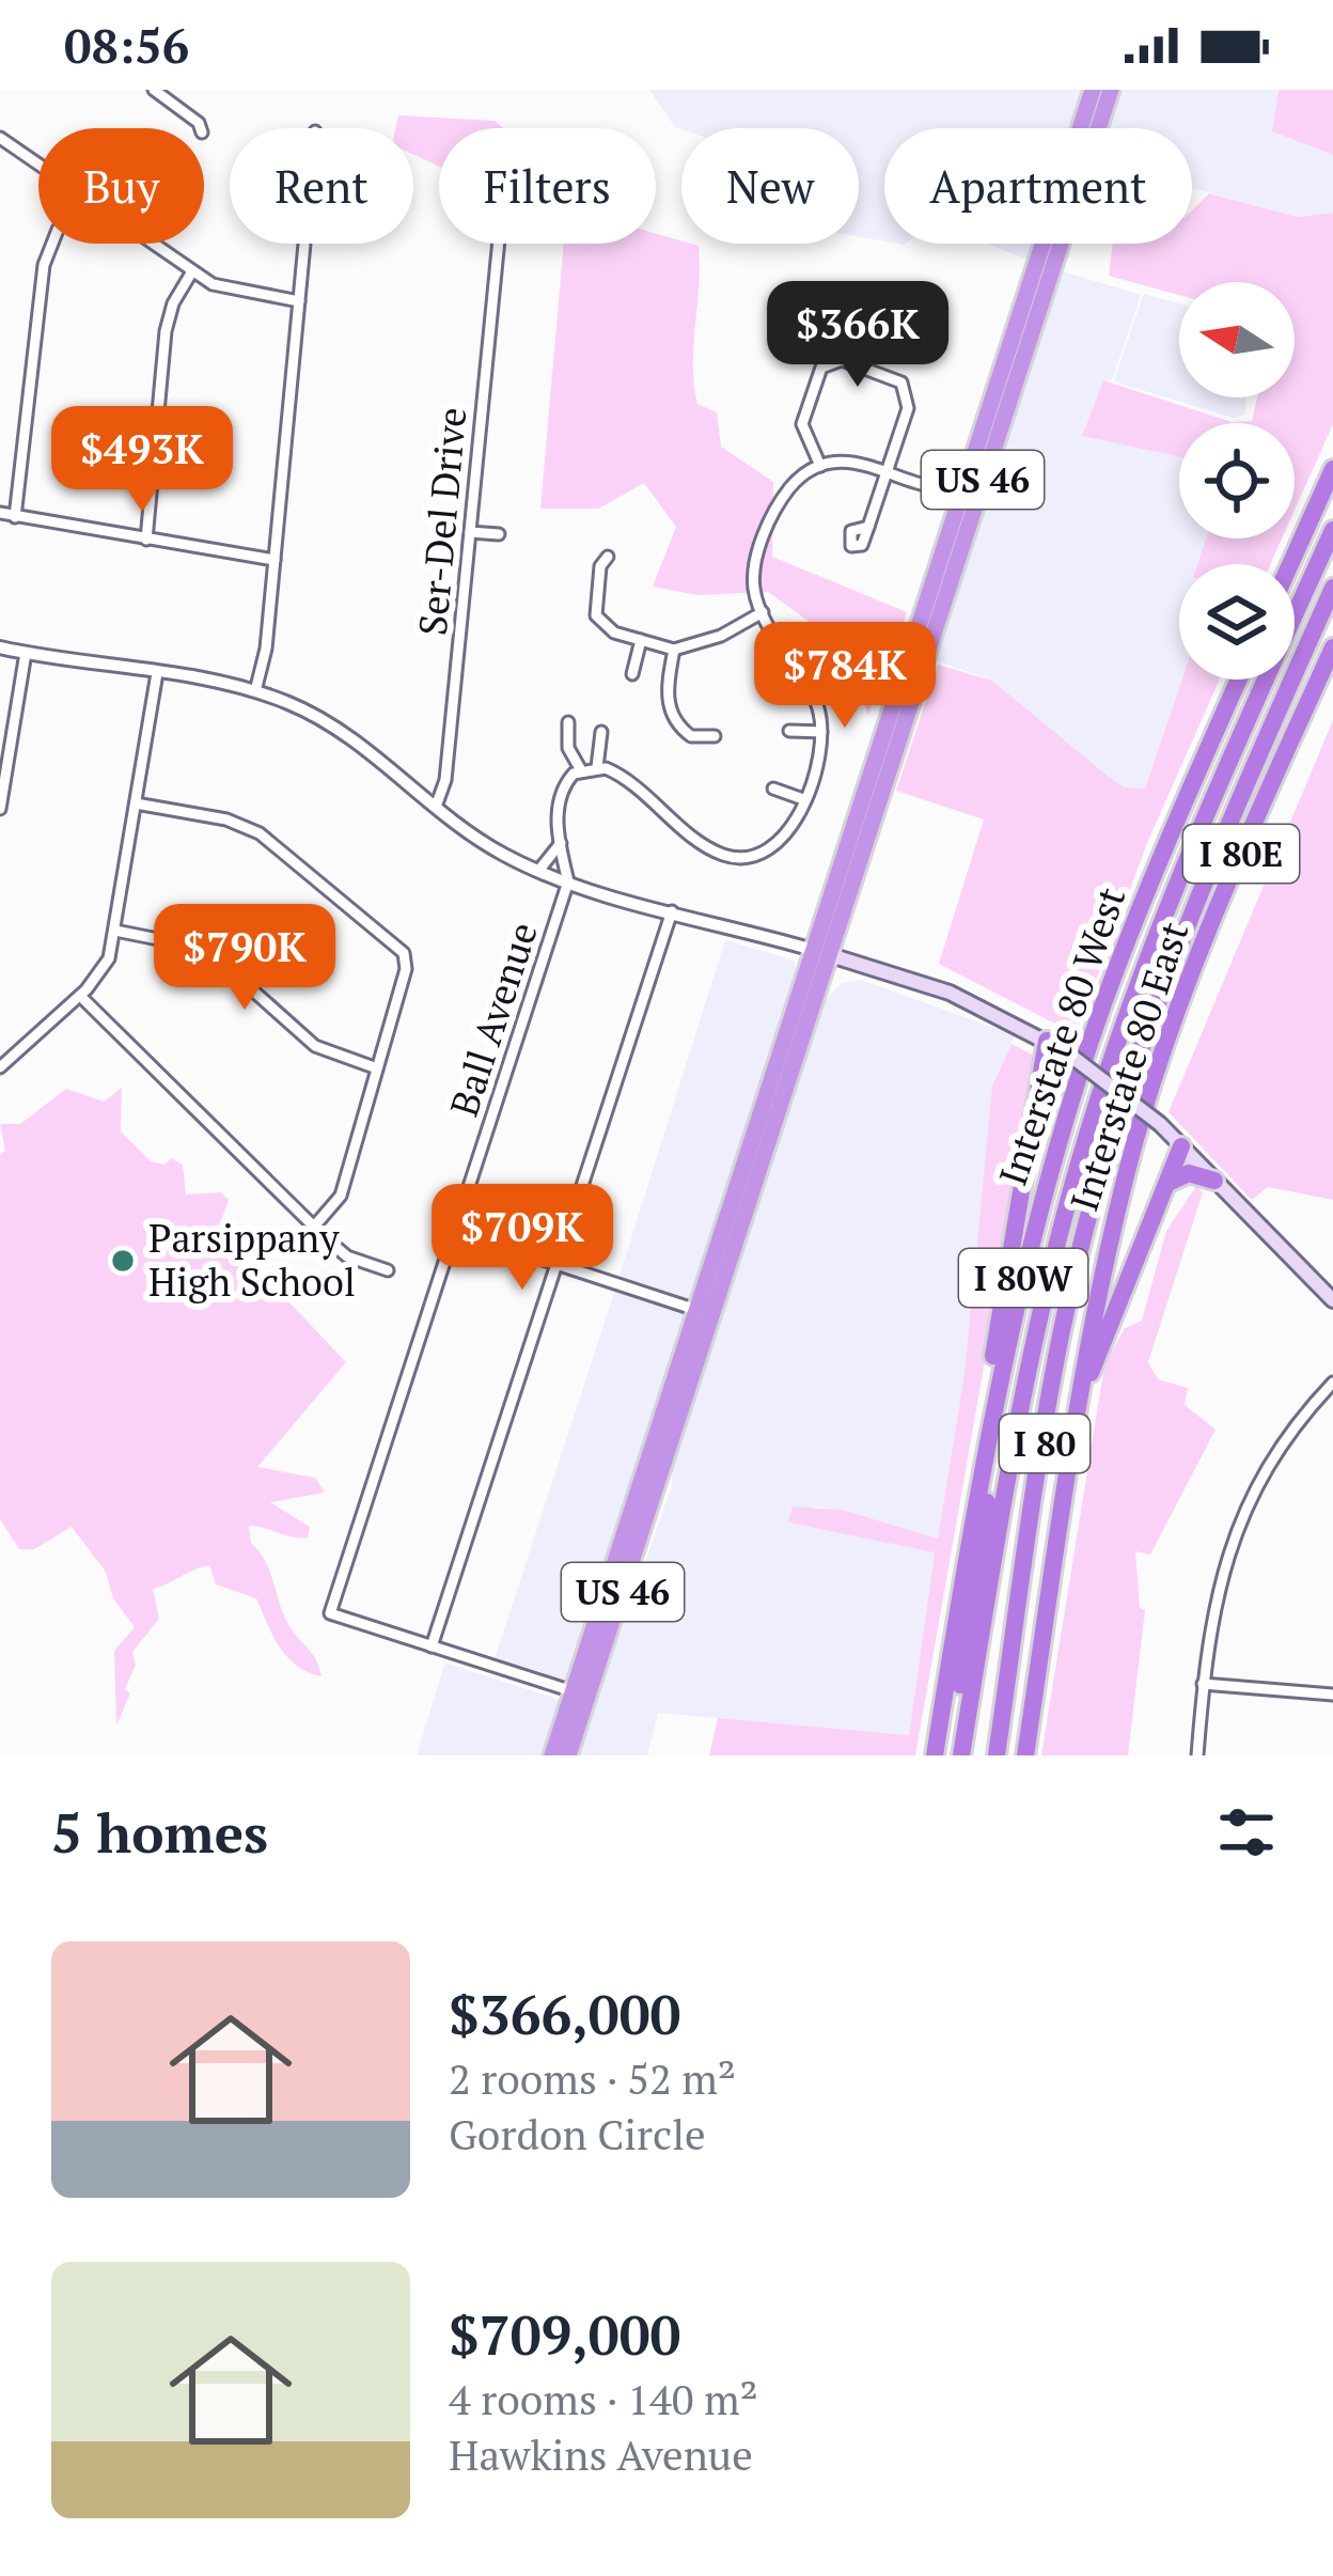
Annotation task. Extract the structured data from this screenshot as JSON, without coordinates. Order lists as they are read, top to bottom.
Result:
{
  "streets": {
    "highway": [
      "US 46",
      "I 80E",
      "Interstate 80 West",
      "Interstate 80 East",
      "I 80W",
      "I 80"
    ],
    "street": ["Ser-Del Drive", "Ball Avenue"]
  },
  "places": ["Parsippany High School"],
  "north": "left",
  "page": {
    "status": "08:56",
    "chip": [
      "Buy",
      "Rent",
      "Filters",
      "New",
      "Apartment"
    ],
    "price": [
      "$366K",
      "$493K",
      "$784K",
      "$790K",
      "$709K"
    ],
    "heading": "5 homes",
    "list": [
      {
        "name": "$366,000",
        "note": "2 rooms · 52 m² · Gordon Circle"
      },
      {
        "name": "$709,000",
        "note": "4 rooms · 140 m² · Hawkins Avenue"
      }
    ]
  }
}
